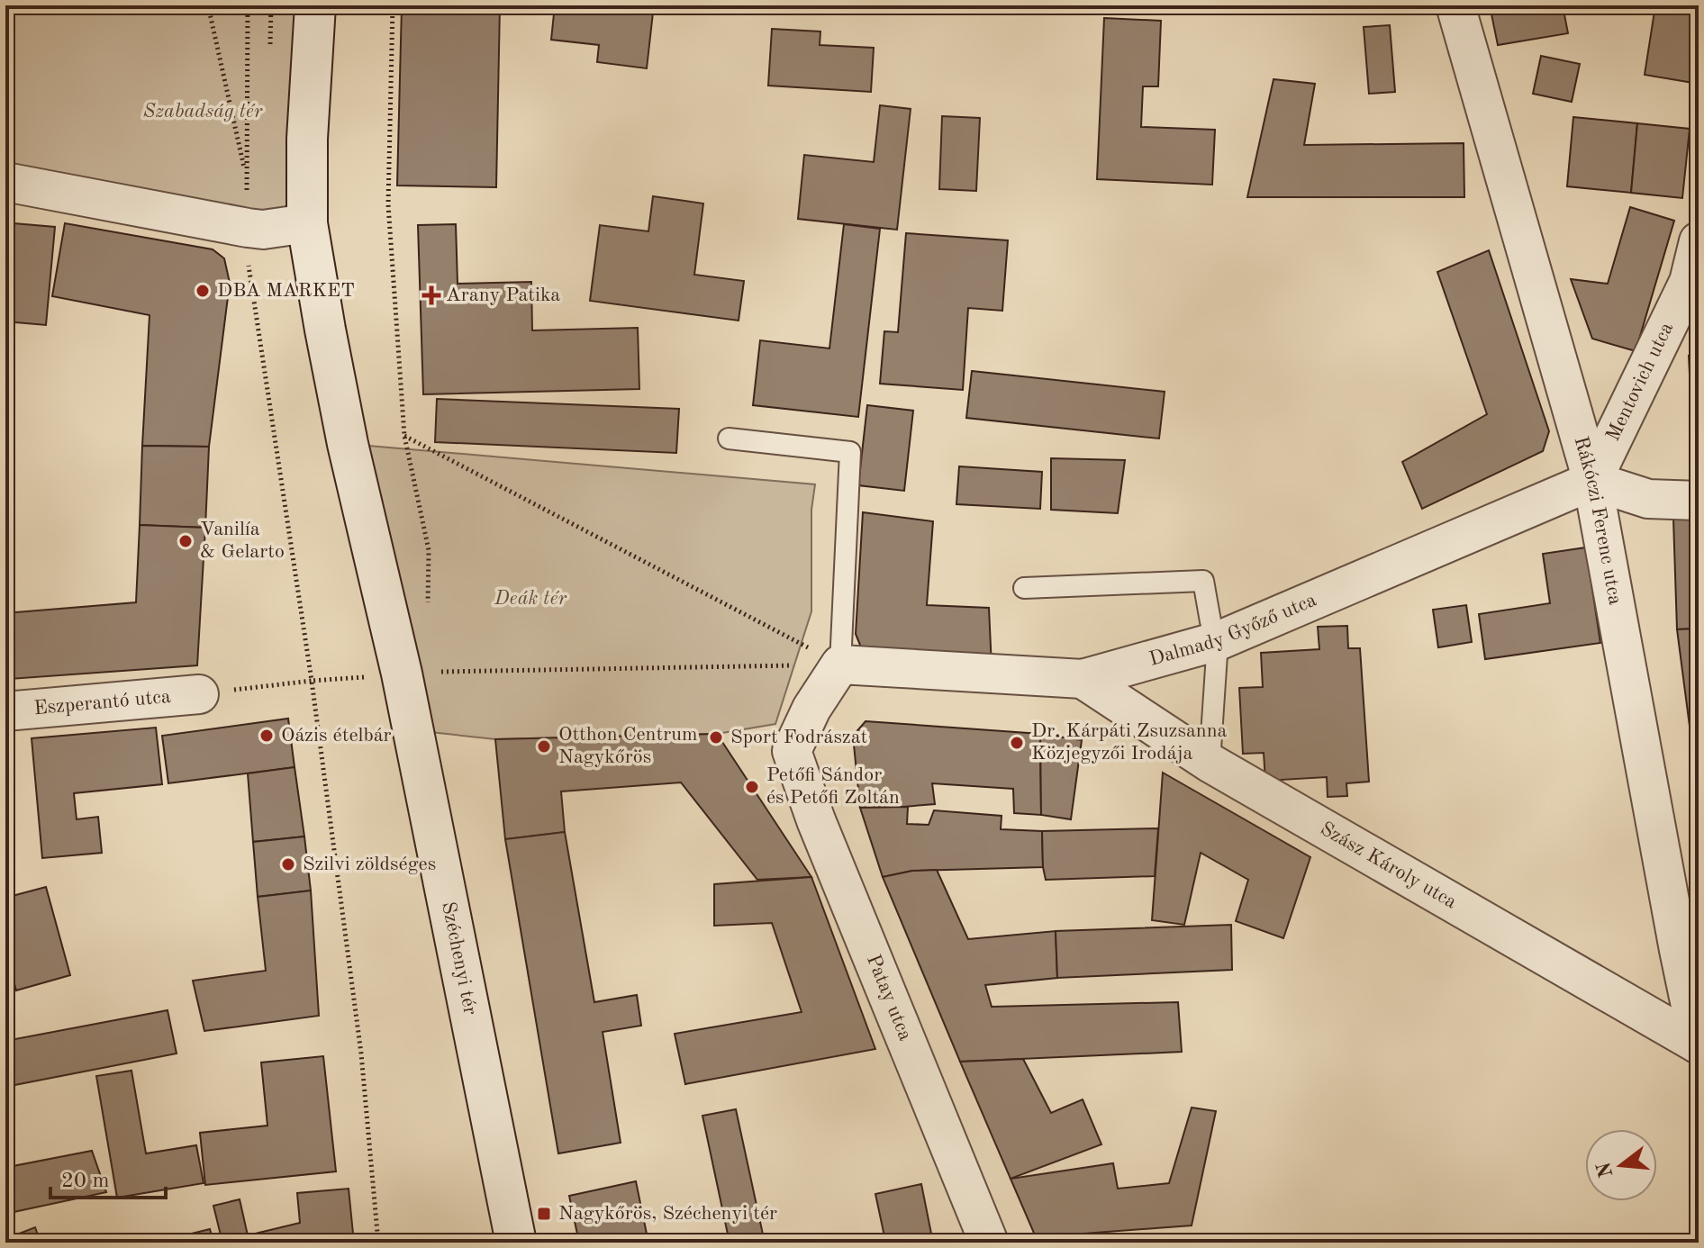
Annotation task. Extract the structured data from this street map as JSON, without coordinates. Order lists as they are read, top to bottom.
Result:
{
  "streets": {
    "main road": ["Széchenyi tér"],
    "street": [
      "Mentovich utca",
      "Rákóczi Ferenc utca",
      "Dalmady Győző utca",
      "Eszperantó utca",
      "Szász Károly utca",
      "Patay utca"
    ]
  },
  "crossings": [
    ["Mentovich utca", "Rákóczi Ferenc utca"],
    ["Mentovich utca", "Dalmady Győző utca"],
    ["Rákóczi Ferenc utca", "Dalmady Győző utca"],
    ["Rákóczi Ferenc utca", "Szász Károly utca"],
    ["Dalmady Győző utca", "Szász Károly utca"],
    ["Dalmady Győző utca", "Patay utca"]
  ],
  "parks": ["Szabadság tér", "Deák tér"],
  "places": {
    "other": [
      "DBA MARKET",
      "Vanilía & Gelarto",
      "Oázis ételbár",
      "Sport Fodrászat",
      "Dr. Kárpáti Zsuzsanna Közjegyzői Irodája",
      "Otthon Centrum Nagykőrös",
      "Petőfi Sándor és Petőfi Zoltán",
      "Szilvi zöldséges"
    ],
    "health": ["Arany Patika"],
    "transit": ["Nagykőrös, Széchenyi tér"]
  },
  "scale_bar": "20 m",
  "north": "left"
}
